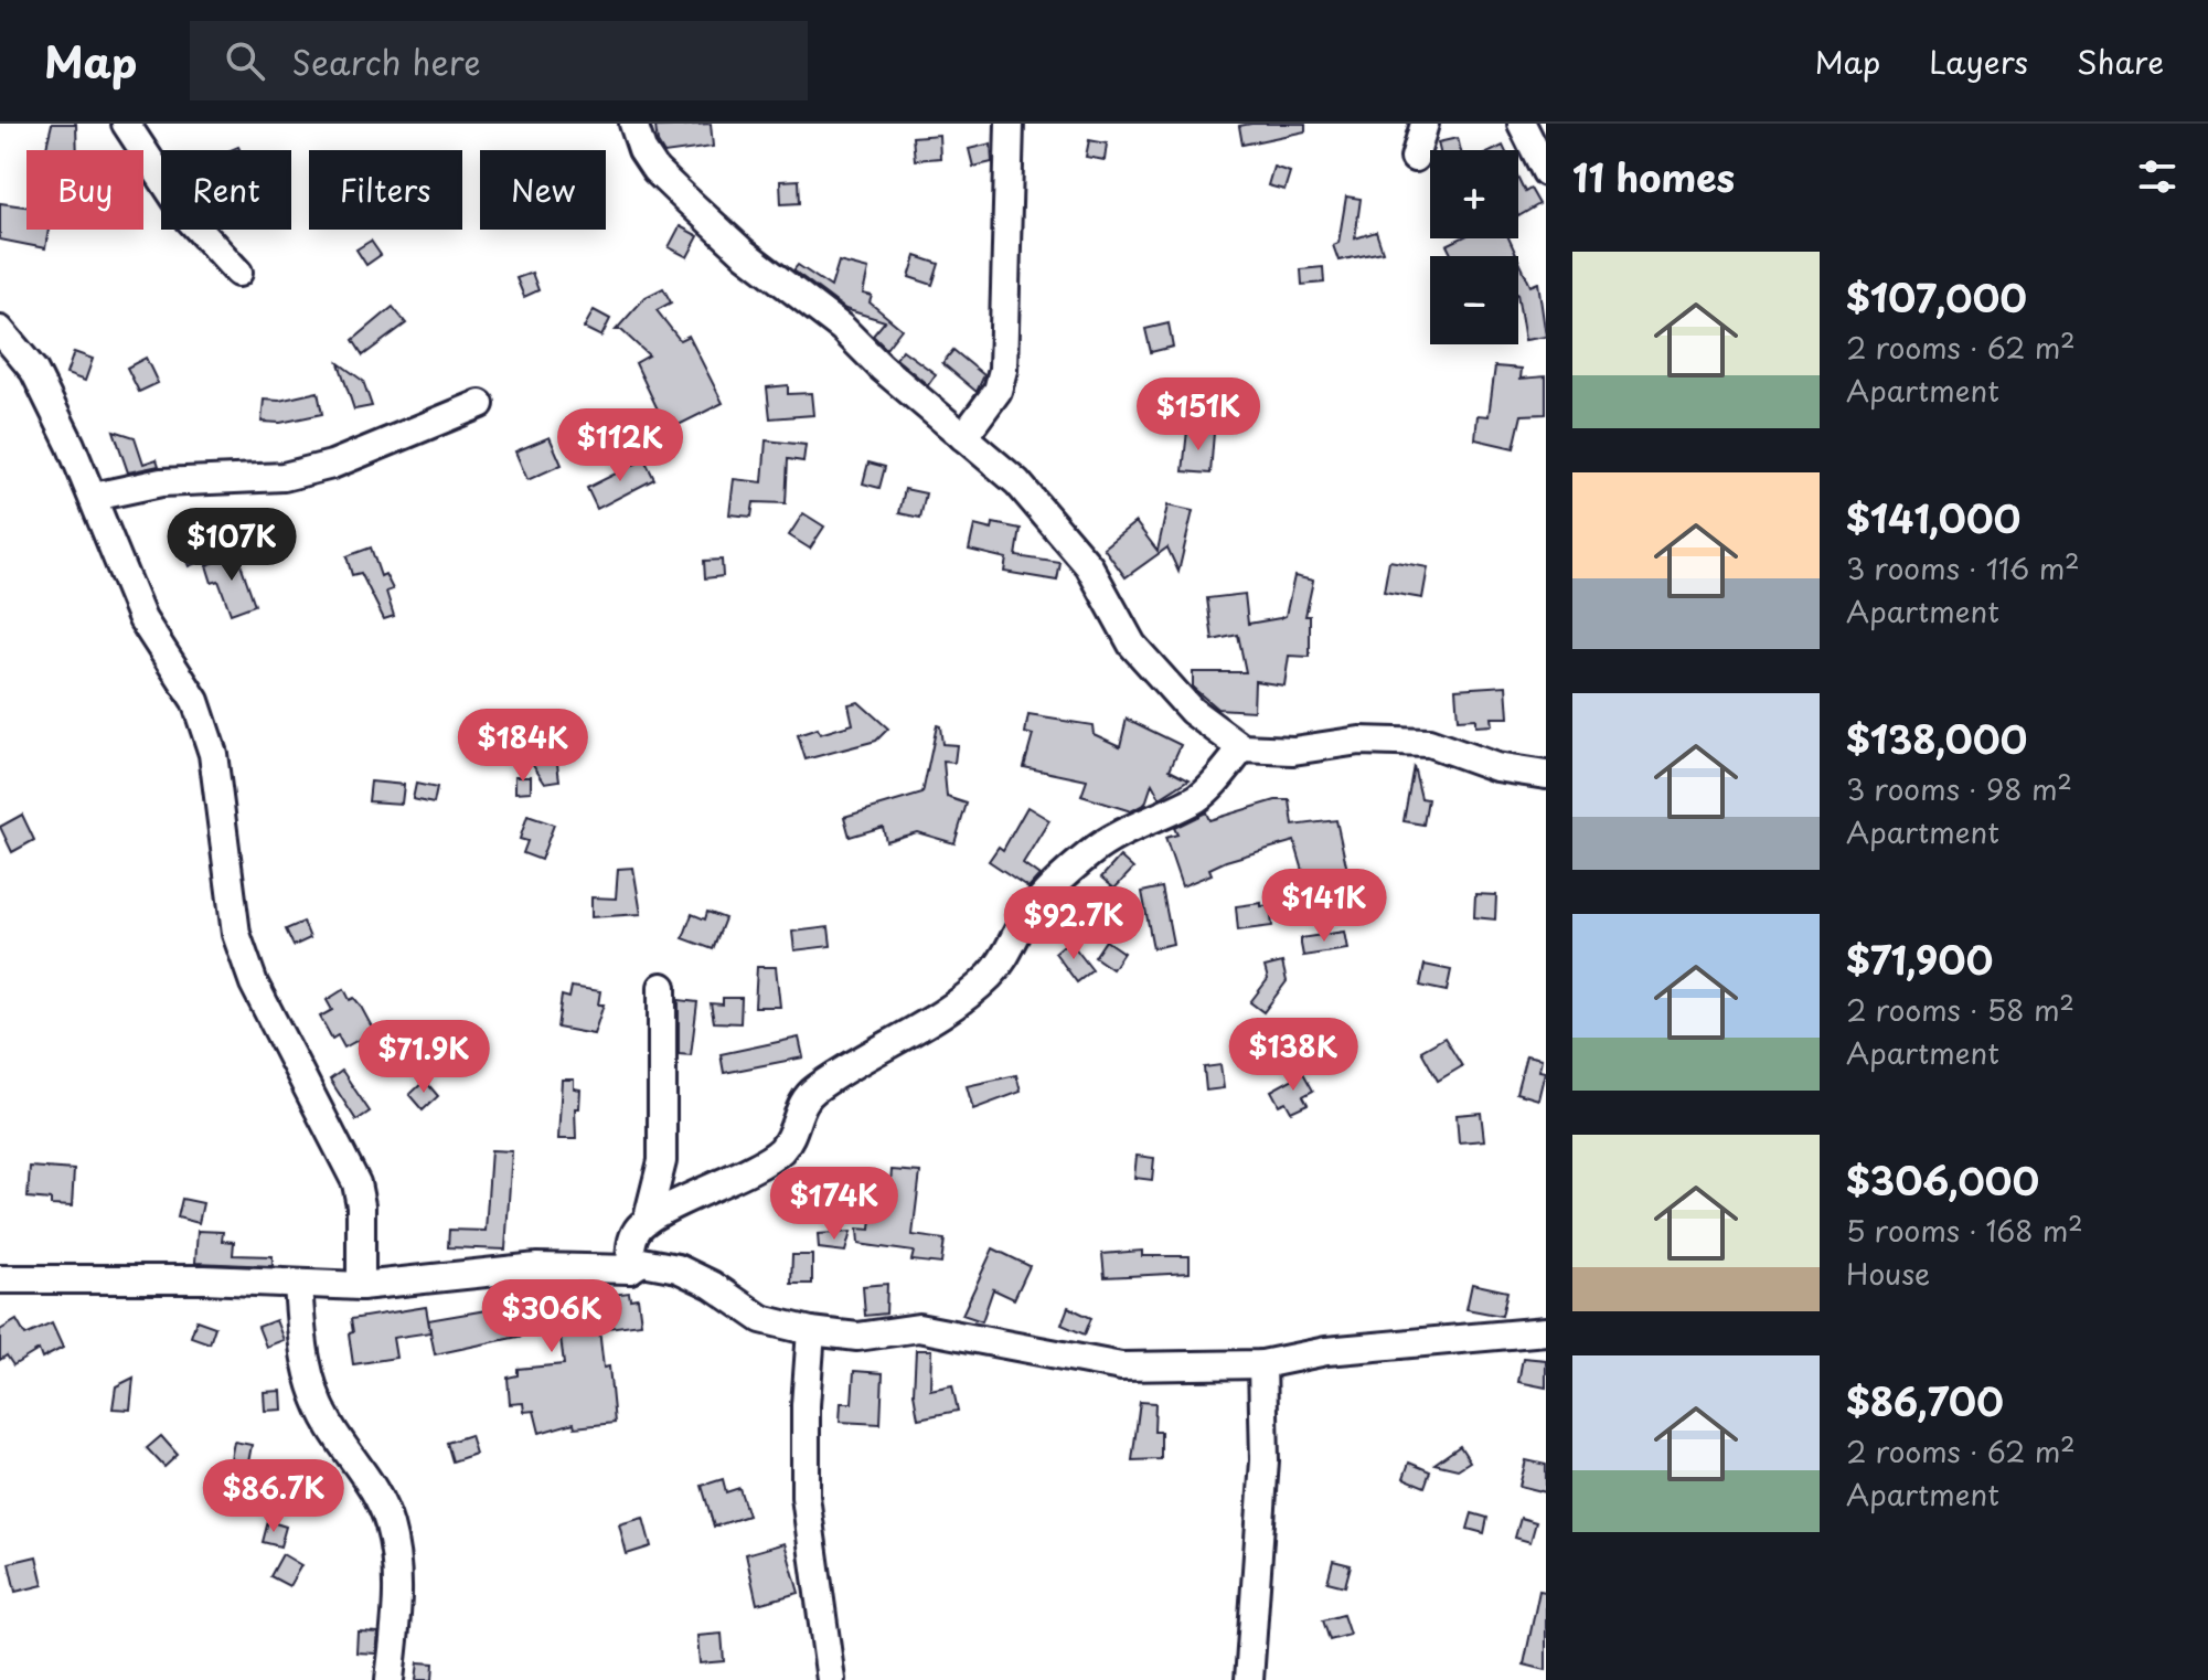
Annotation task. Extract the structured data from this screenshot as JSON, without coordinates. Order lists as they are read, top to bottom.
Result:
{
  "page": {
    "header": "Map",
    "search": "Search here",
    "nav": ["Map", "Layers", "Share"],
    "heading": "11 homes",
    "map_buttons": ["+", "−"],
    "chip": [
      "Buy",
      "Rent",
      "Filters",
      "New"
    ],
    "list": [
      {
        "name": "$107,000",
        "note": "2 rooms · 62 m² · Apartment"
      },
      {
        "name": "$141,000",
        "note": "3 rooms · 116 m² · Apartment"
      },
      {
        "name": "$138,000",
        "note": "3 rooms · 98 m² · Apartment"
      },
      {
        "name": "$71,900",
        "note": "2 rooms · 58 m² · Apartment"
      },
      {
        "name": "$306,000",
        "note": "5 rooms · 168 m² · House"
      },
      {
        "name": "$86,700",
        "note": "2 rooms · 62 m² · Apartment"
      }
    ],
    "price": [
      "$151K",
      "$112K",
      "$107K",
      "$184K",
      "$141K",
      "$92.7K",
      "$138K",
      "$71.9K",
      "$174K",
      "$306K",
      "$86.7K"
    ]
  }
}
